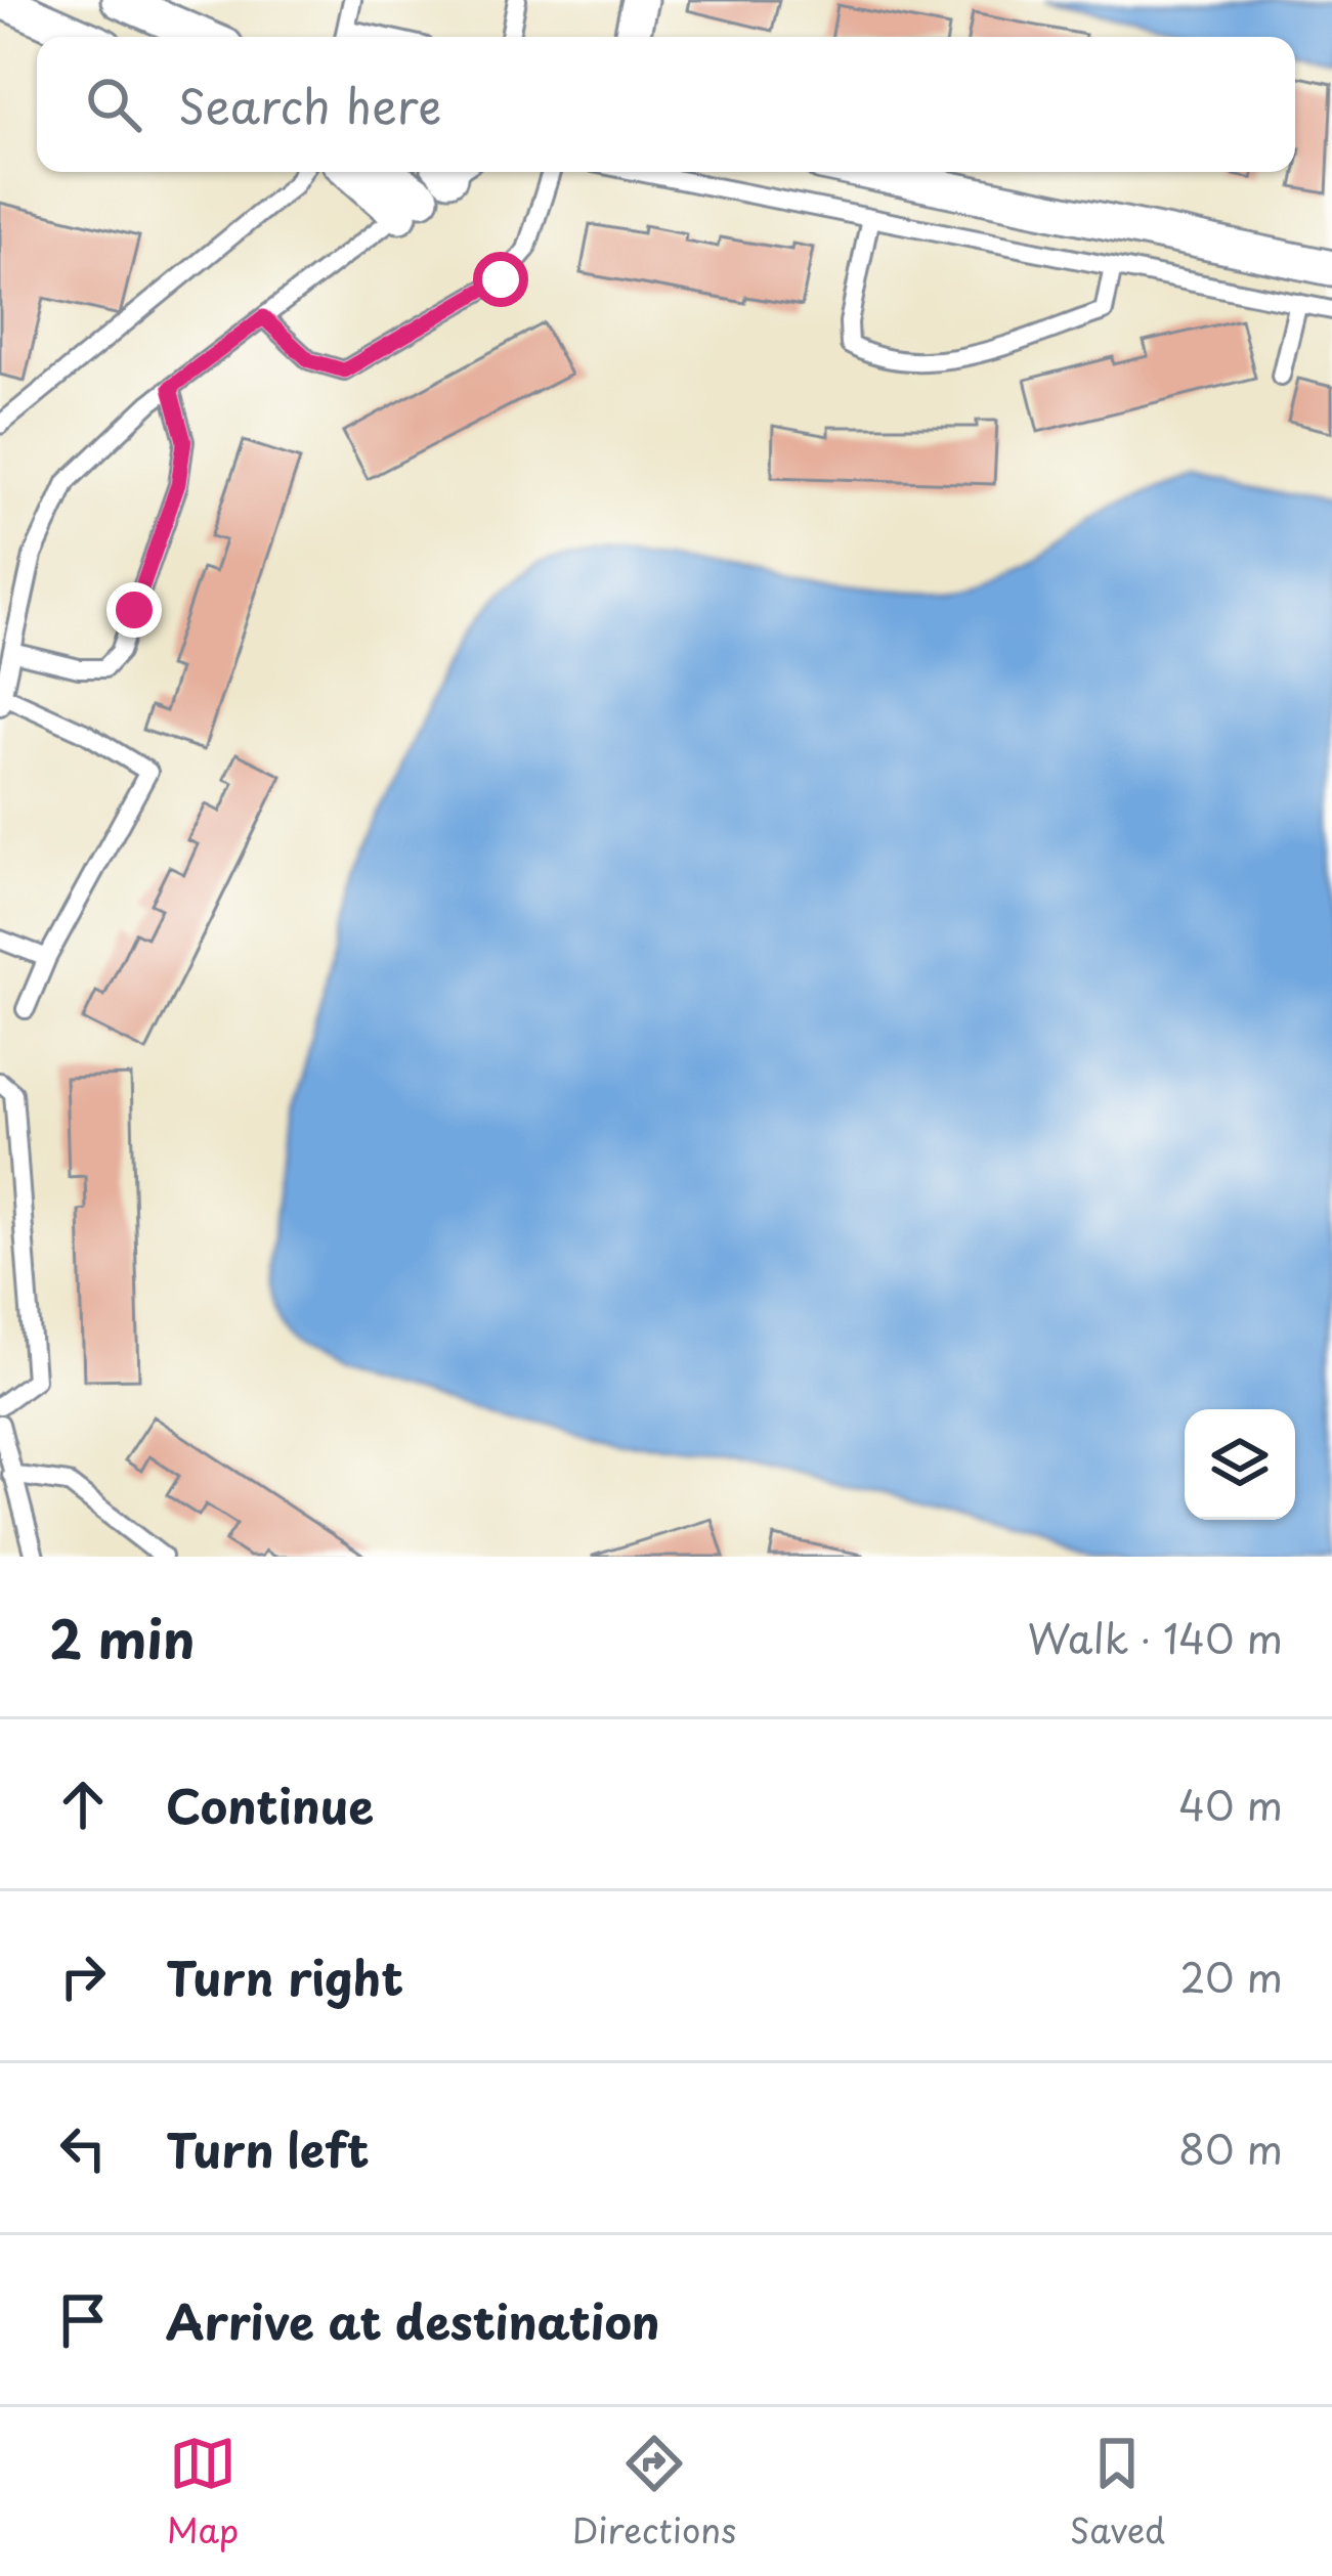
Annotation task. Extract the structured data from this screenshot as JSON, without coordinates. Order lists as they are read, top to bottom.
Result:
{
  "page": {
    "search": "Search here",
    "heading": ["2 min", "Walk · 140 m"],
    "list": [
      ["Continue", "40 m"],
      ["Turn right", "20 m"],
      ["Turn left", "80 m"],
      "Arrive at destination"
    ],
    "nav": ["Map", "Directions", "Saved"]
  }
}
